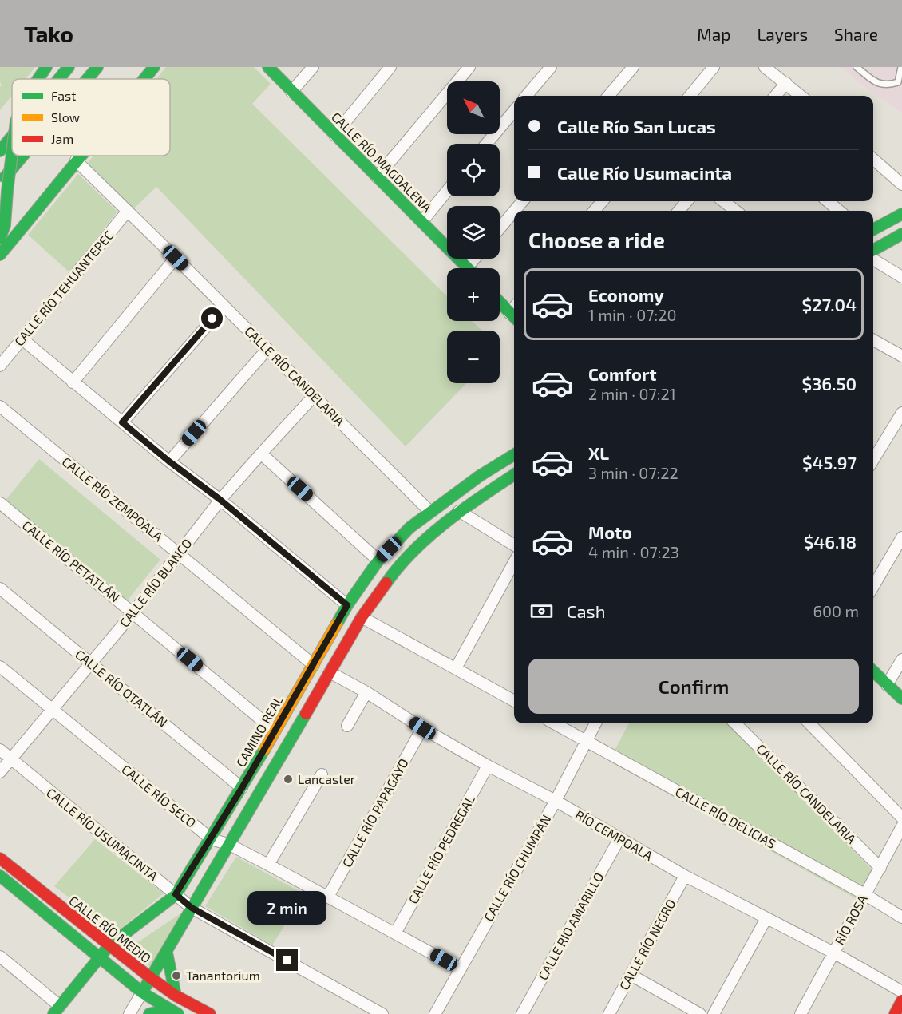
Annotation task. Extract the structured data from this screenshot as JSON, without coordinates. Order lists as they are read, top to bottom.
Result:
{
  "streets": {
    "main road": ["CALLE RÍO MAGDALENA", "CAMINO REAL", "CALLE RÍO MEDIO"],
    "street": [
      "CALLE RÍO TEHUANTEPEC",
      "CALLE RÍO CANDELARIA",
      "CALLE RÍO ZEMPOALA",
      "CALLE RÍO PETATLÁN",
      "CALLE RÍO BLANCO",
      "CALLE RÍO OTATLÁN",
      "CALLE RÍO SECO",
      "CALLE RÍO PAPAGAYO",
      "CALLE RÍO DELICIAS",
      "CALLE RÍO USUMACINTA",
      "RÍO CEMPOALA",
      "CALLE RÍO PEDREGAL",
      "CALLE RÍO CHUMPÁN",
      "RÍO ROSA",
      "CALLE RÍO AMARILLO",
      "CALLE RÍO NEGRO"
    ]
  },
  "crossings": [
    ["CALLE RÍO TEHUANTEPEC", "CALLE RÍO CANDELARIA"],
    ["CALLE RÍO CANDELARIA", "CALLE RÍO BLANCO"],
    ["CALLE RÍO CANDELARIA", "CAMINO REAL"],
    ["CALLE RÍO CANDELARIA", "RÍO ROSA"],
    ["CALLE RÍO ZEMPOALA", "CALLE RÍO BLANCO"],
    ["CALLE RÍO ZEMPOALA", "CAMINO REAL"],
    ["CALLE RÍO PETATLÁN", "CALLE RÍO BLANCO"],
    ["CALLE RÍO PETATLÁN", "CAMINO REAL"],
    ["CALLE RÍO BLANCO", "CALLE RÍO OTATLÁN"],
    ["CALLE RÍO BLANCO", "CALLE RÍO SECO"],
    ["CALLE RÍO BLANCO", "CALLE RÍO USUMACINTA"],
    ["CALLE RÍO OTATLÁN", "CAMINO REAL"],
    ["CAMINO REAL", "CALLE RÍO SECO"],
    ["CAMINO REAL", "CALLE RÍO USUMACINTA"],
    ["CAMINO REAL", "CALLE RÍO MEDIO"],
    ["CALLE RÍO SECO", "CALLE RÍO PAPAGAYO"],
    ["CALLE RÍO SECO", "CALLE RÍO PEDREGAL"],
    ["CALLE RÍO SECO", "CALLE RÍO CHUMPÁN"],
    ["CALLE RÍO PAPAGAYO", "RÍO CEMPOALA"],
    ["CALLE RÍO DELICIAS", "CALLE RÍO CHUMPÁN"],
    ["CALLE RÍO DELICIAS", "RÍO ROSA"],
    ["RÍO CEMPOALA", "CALLE RÍO PEDREGAL"],
    ["RÍO CEMPOALA", "CALLE RÍO CHUMPÁN"],
    ["RÍO CEMPOALA", "RÍO ROSA"],
    ["RÍO CEMPOALA", "CALLE RÍO AMARILLO"],
    ["RÍO CEMPOALA", "CALLE RÍO NEGRO"]
  ],
  "places": ["Lancaster", "Tanantorium"],
  "legend": ["Fast", "Slow", "Jam"],
  "north": "top left",
  "page": {
    "header": "Tako",
    "nav": ["Map", "Layers", "Share"],
    "map_buttons": ["+", "−"],
    "banner": ["Calle Río San Lucas", "Calle Río Usumacinta"],
    "heading": "Choose a ride",
    "list": [
      {
        "name": "Economy",
        "note": "1 min · 07:20",
        "value": "$27.04"
      },
      {
        "name": "Comfort",
        "note": "2 min · 07:21",
        "value": "$36.50"
      },
      {
        "name": "XL",
        "note": "3 min · 07:22",
        "value": "$45.97"
      },
      {
        "name": "Moto",
        "note": "4 min · 07:23",
        "value": "$46.18"
      }
    ],
    "pay": ["Cash", "600 m"],
    "buttons": "Confirm",
    "bubble": "2 min"
  }
}
